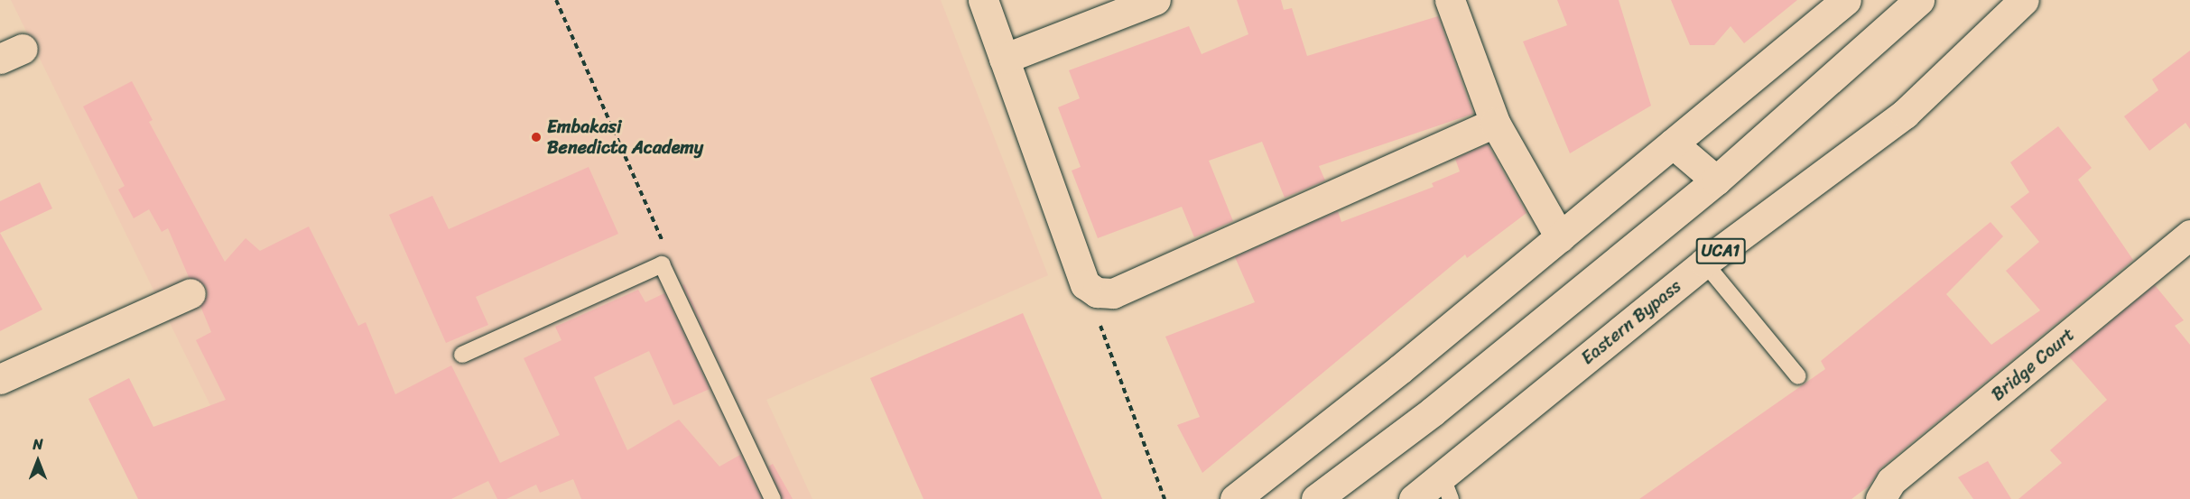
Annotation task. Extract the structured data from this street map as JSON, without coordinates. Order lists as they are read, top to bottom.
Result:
{
  "streets": {
    "street": ["UCA1", "Eastern Bypass", "Bridge Court"]
  },
  "places": ["Embakasi Benedicta Academy"],
  "north": "top"
}
